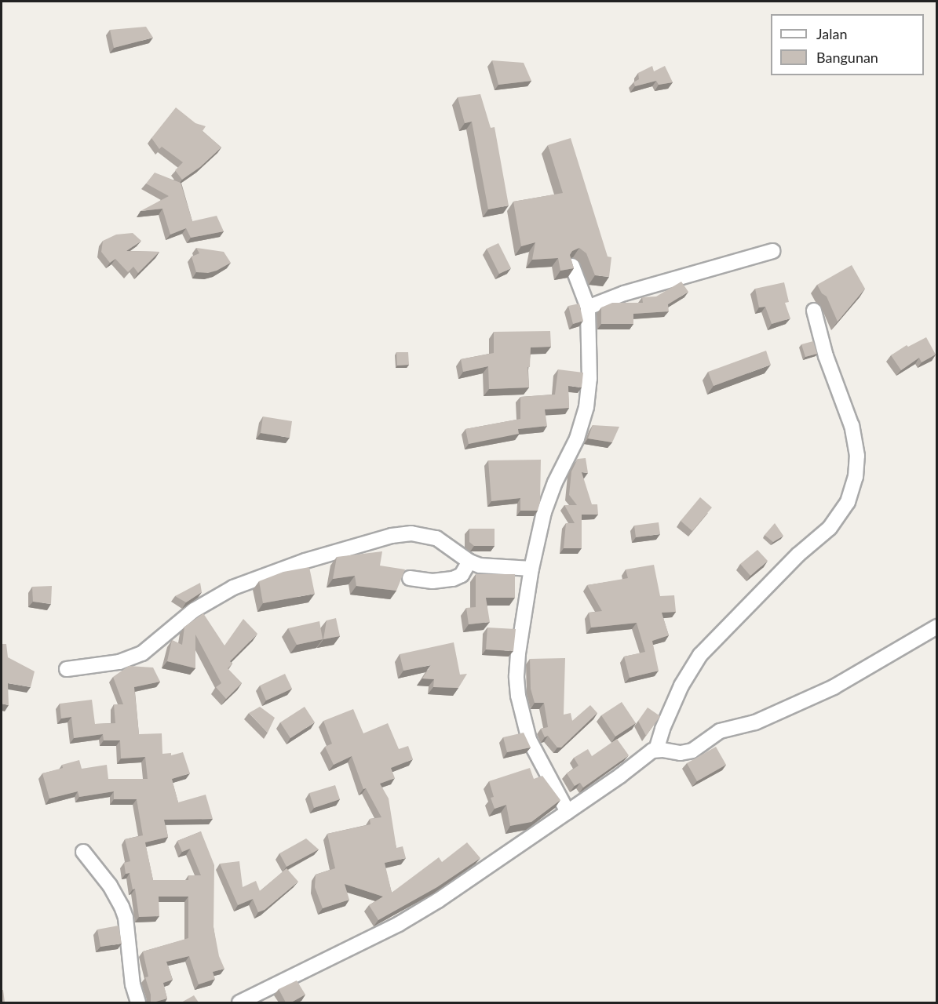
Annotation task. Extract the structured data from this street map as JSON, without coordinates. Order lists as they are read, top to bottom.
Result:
{
  "legend": ["Jalan", "Bangunan"]
}
